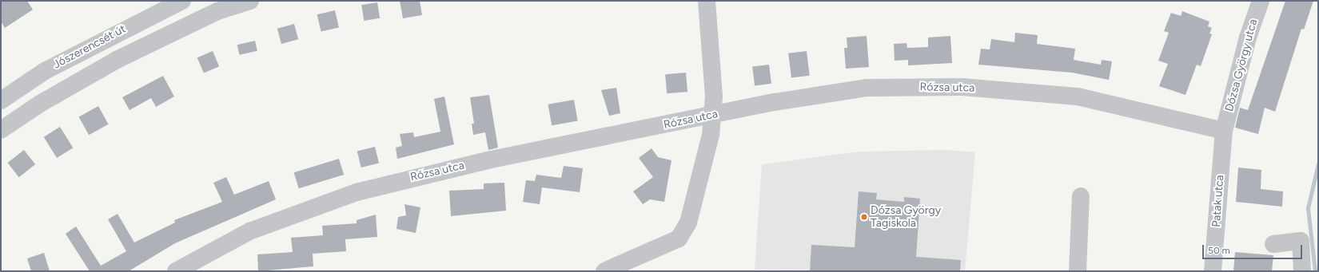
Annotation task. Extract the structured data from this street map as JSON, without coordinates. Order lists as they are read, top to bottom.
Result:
{
  "streets": {
    "street": [
      "Jószerencsét út",
      "Dózsa György utca",
      "Rózsa utca",
      "Patak utca"
    ]
  },
  "crossings": [
    ["Dózsa György utca", "Rózsa utca"],
    ["Dózsa György utca", "Patak utca"],
    ["Rózsa utca", "Patak utca"]
  ],
  "places": ["Dózsa György Tagiskola"],
  "scale_bar": "50 m"
}
